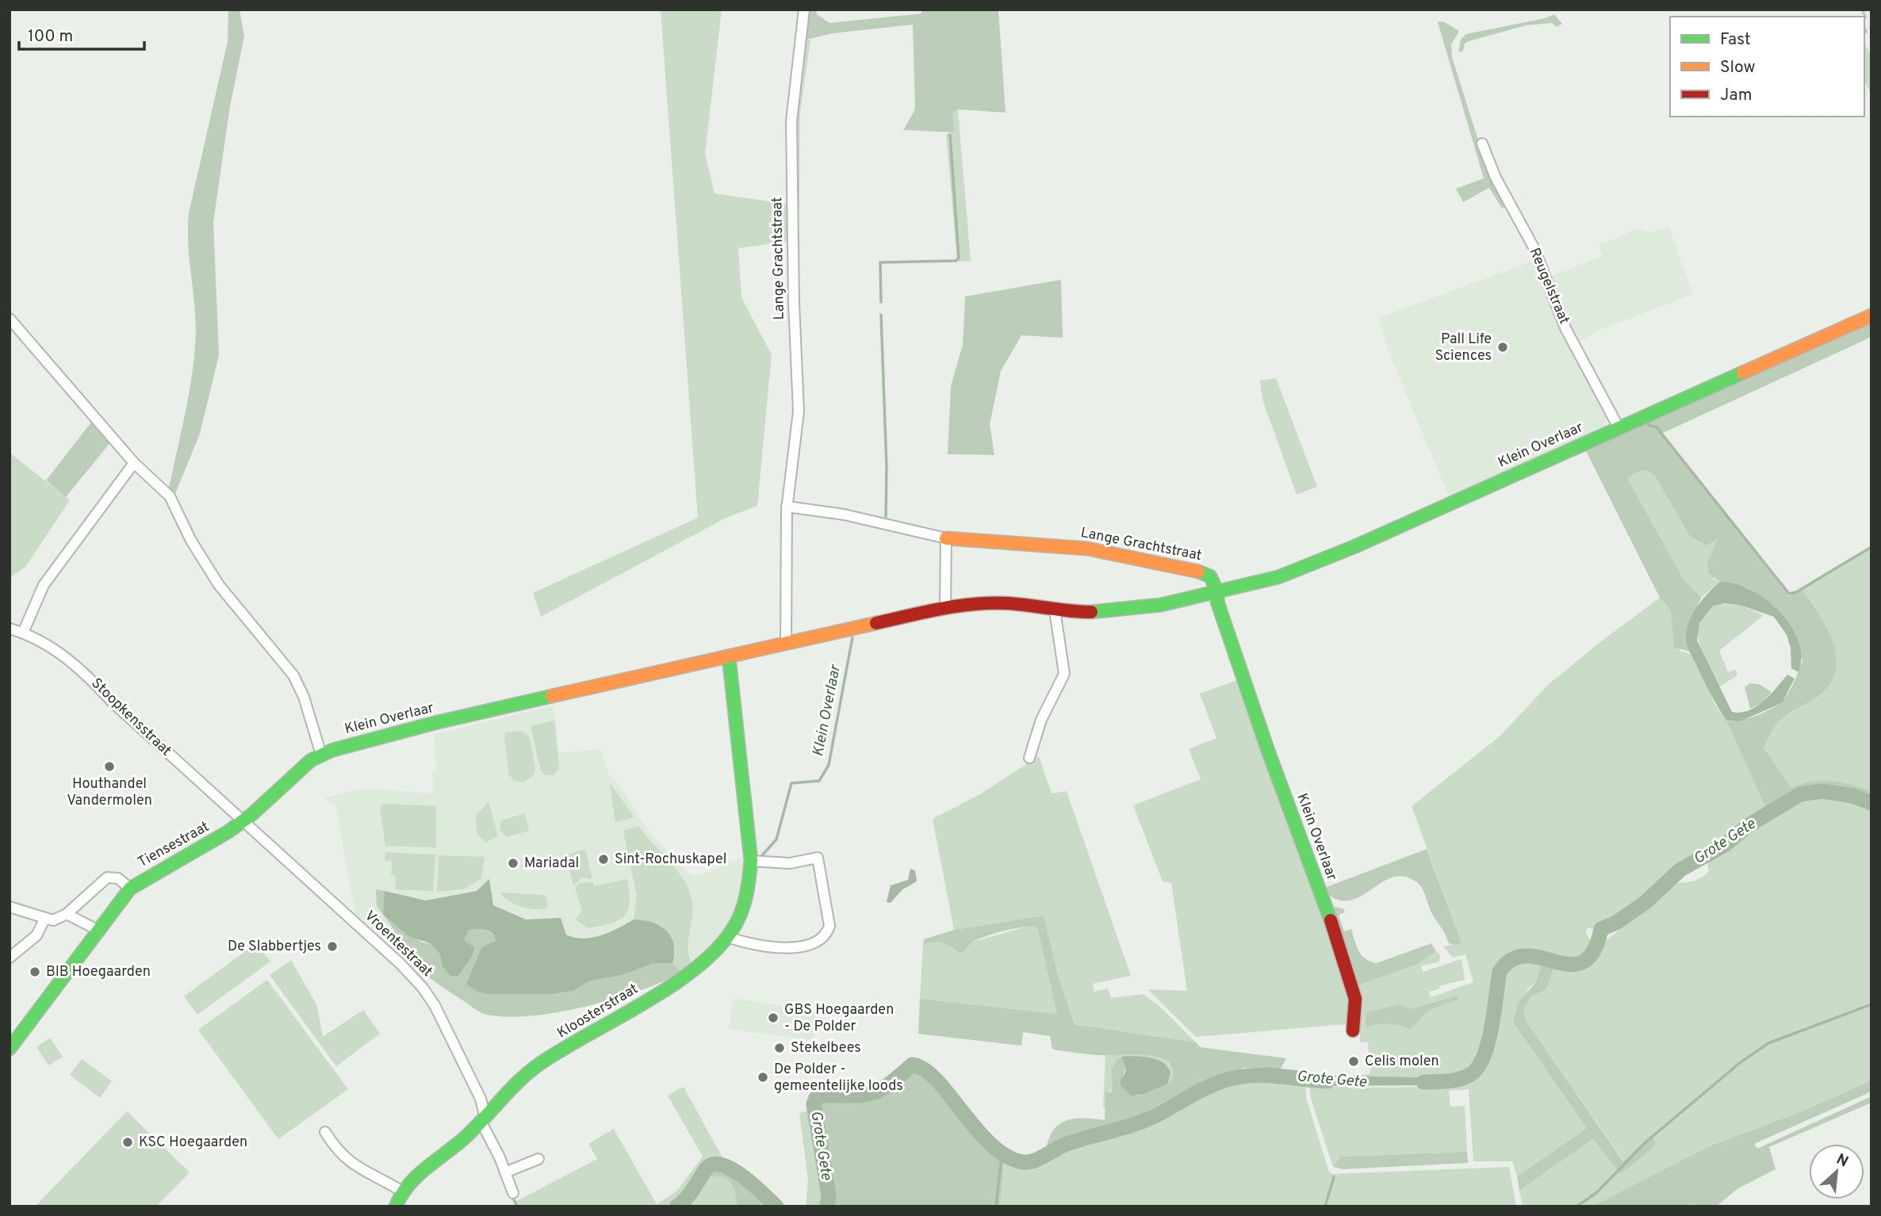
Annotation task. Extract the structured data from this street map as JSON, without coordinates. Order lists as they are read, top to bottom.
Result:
{
  "streets": {
    "main road": [
      "Lange Grachtstraat",
      "Klein Overlaar",
      "Tiensestraat",
      "Kloosterstraat"
    ],
    "street": ["Reugelstraat", "Stoopkensstraat", "Vroentestraat"]
  },
  "crossings": [
    ["Lange Grachtstraat", "Klein Overlaar"],
    ["Reugelstraat", "Klein Overlaar"],
    ["Klein Overlaar", "Tiensestraat"],
    ["Klein Overlaar", "Kloosterstraat"],
    ["Stoopkensstraat", "Tiensestraat"],
    ["Stoopkensstraat", "Vroentestraat"],
    ["Tiensestraat", "Vroentestraat"],
    ["Vroentestraat", "Kloosterstraat"]
  ],
  "water": ["Klein Overlaar", "Grote Gete"],
  "places": [
    "Pall Life Sciences",
    "Houthandel Vandermolen",
    "Sint-Rochuskapel",
    "Mariadal",
    "De Slabbertjes",
    "BIB Hoegaarden",
    "GBS Hoegaarden - De Polder",
    "Stekelbees",
    "Celis molen",
    "De Polder - gemeentelijke loods",
    "KSC Hoegaarden"
  ],
  "legend": ["Fast", "Slow", "Jam"],
  "scale_bar": "100 m",
  "north": "top right"
}
